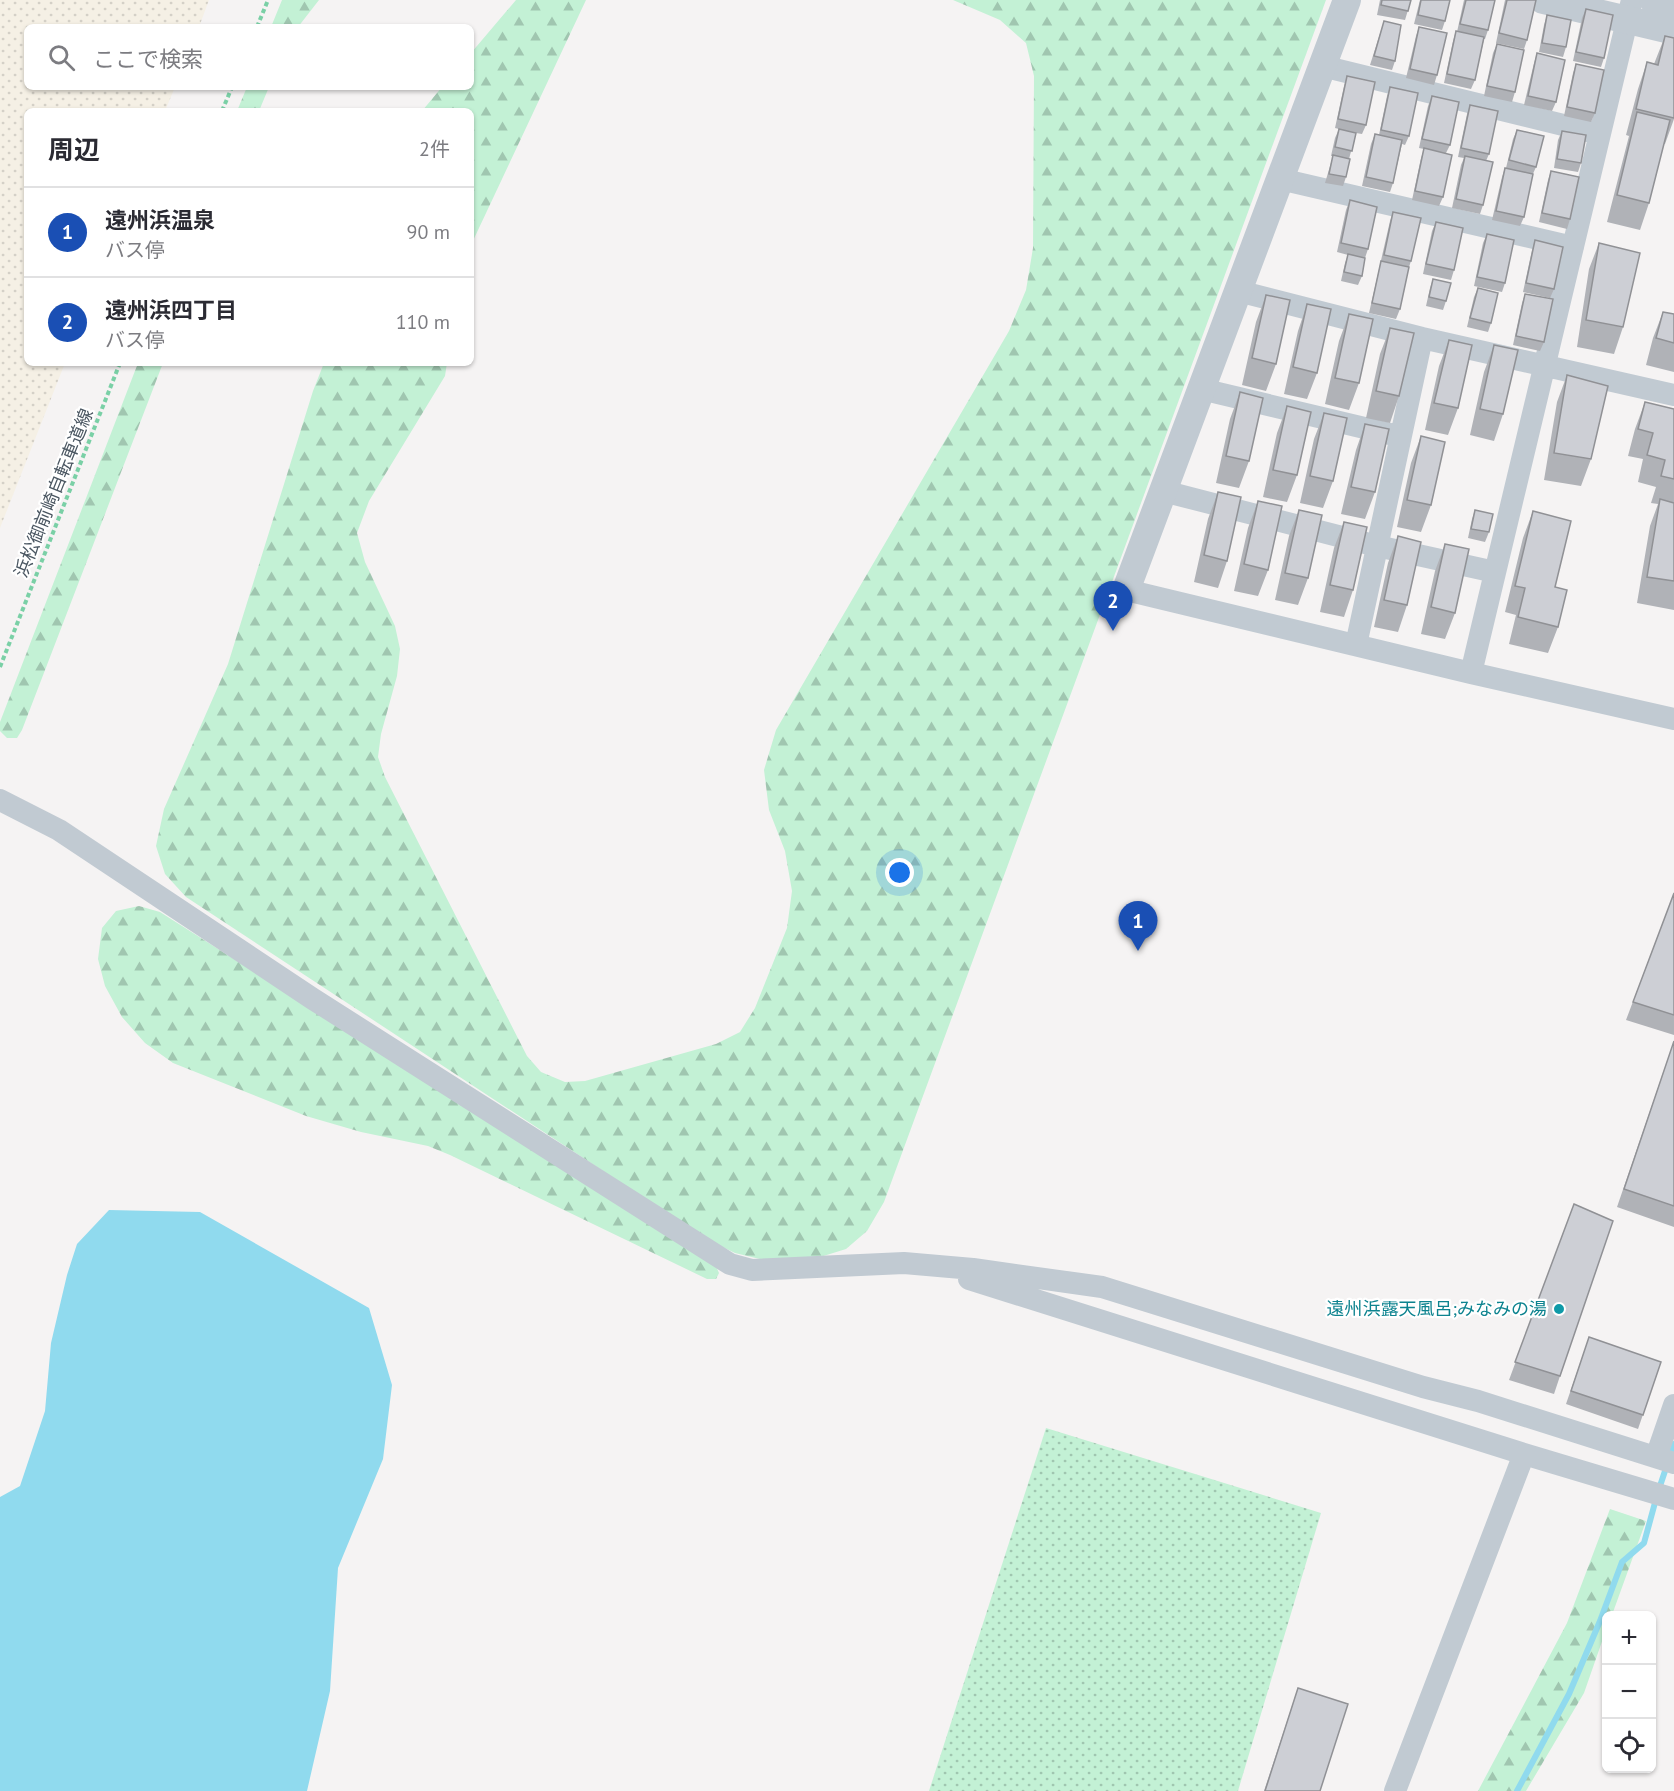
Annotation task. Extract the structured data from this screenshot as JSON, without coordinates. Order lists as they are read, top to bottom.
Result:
{
  "streets": {
    "path": ["浜松御前崎自転車道線"]
  },
  "places": ["遠州浜露天風呂;みなみの湯"],
  "page": {
    "search": "ここで検索",
    "heading": ["周辺", "2件"],
    "list": [
      {
        "mark": "1",
        "name": "遠州浜温泉",
        "note": "バス停",
        "value": "90 m"
      },
      {
        "mark": "2",
        "name": "遠州浜四丁目",
        "note": "バス停",
        "value": "110 m"
      }
    ],
    "pins": ["2", "1"],
    "map_buttons": ["+", "−"]
  }
}
